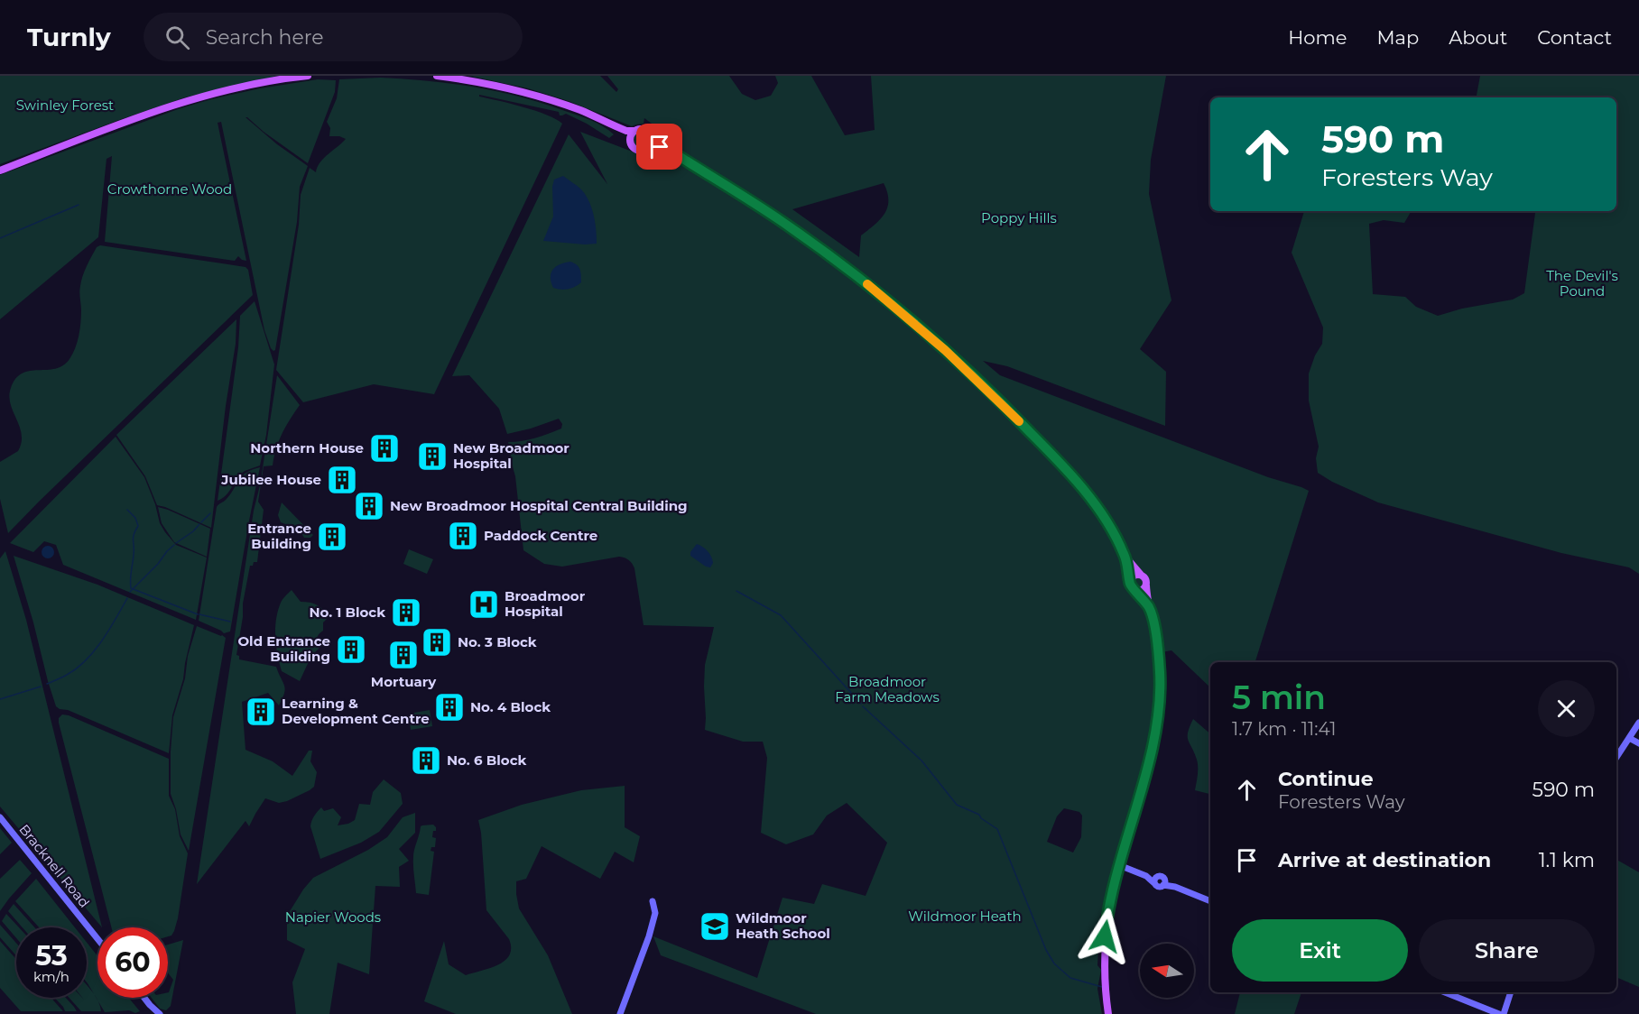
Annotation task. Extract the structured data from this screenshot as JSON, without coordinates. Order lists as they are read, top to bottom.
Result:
{
  "streets": {
    "street": ["Bracknell Road"]
  },
  "parks": [
    "Swinley Forest",
    "Crowthorne Wood",
    "Poppy Hills",
    "The Devil's Pound",
    "Broadmoor Farm Meadows",
    "Wildmoor Heath",
    "Napier Woods"
  ],
  "places": {
    "building": [
      "Northern House",
      "New Broadmoor Hospital",
      "Jubilee House",
      "New Broadmoor Hospital Central Building",
      "Paddock Centre",
      "Entrance Building",
      "No. 1 Block",
      "No. 3 Block",
      "Old Entrance Building",
      "Mortuary",
      "No. 4 Block",
      "Learning & Development Centre",
      "No. 6 Block"
    ],
    "hospital": ["Broadmoor Hospital"],
    "school or university": ["Wildmoor Heath School"]
  },
  "north": "left",
  "page": {
    "header": "Turnly",
    "search": "Search here",
    "nav": [
      "Home",
      "Map",
      "About",
      "Contact"
    ],
    "turn": ["590 m", "Foresters Way"],
    "heading": ["5 min", "1.7 km · 11:41"],
    "list": [
      {
        "name": "Continue",
        "note": "Foresters Way",
        "value": "590 m"
      },
      {
        "name": "Arrive at destination",
        "value": "1.1 km"
      }
    ],
    "buttons": ["Exit", "Share"],
    "speed": "53 km/h",
    "limit": "60"
  }
}
